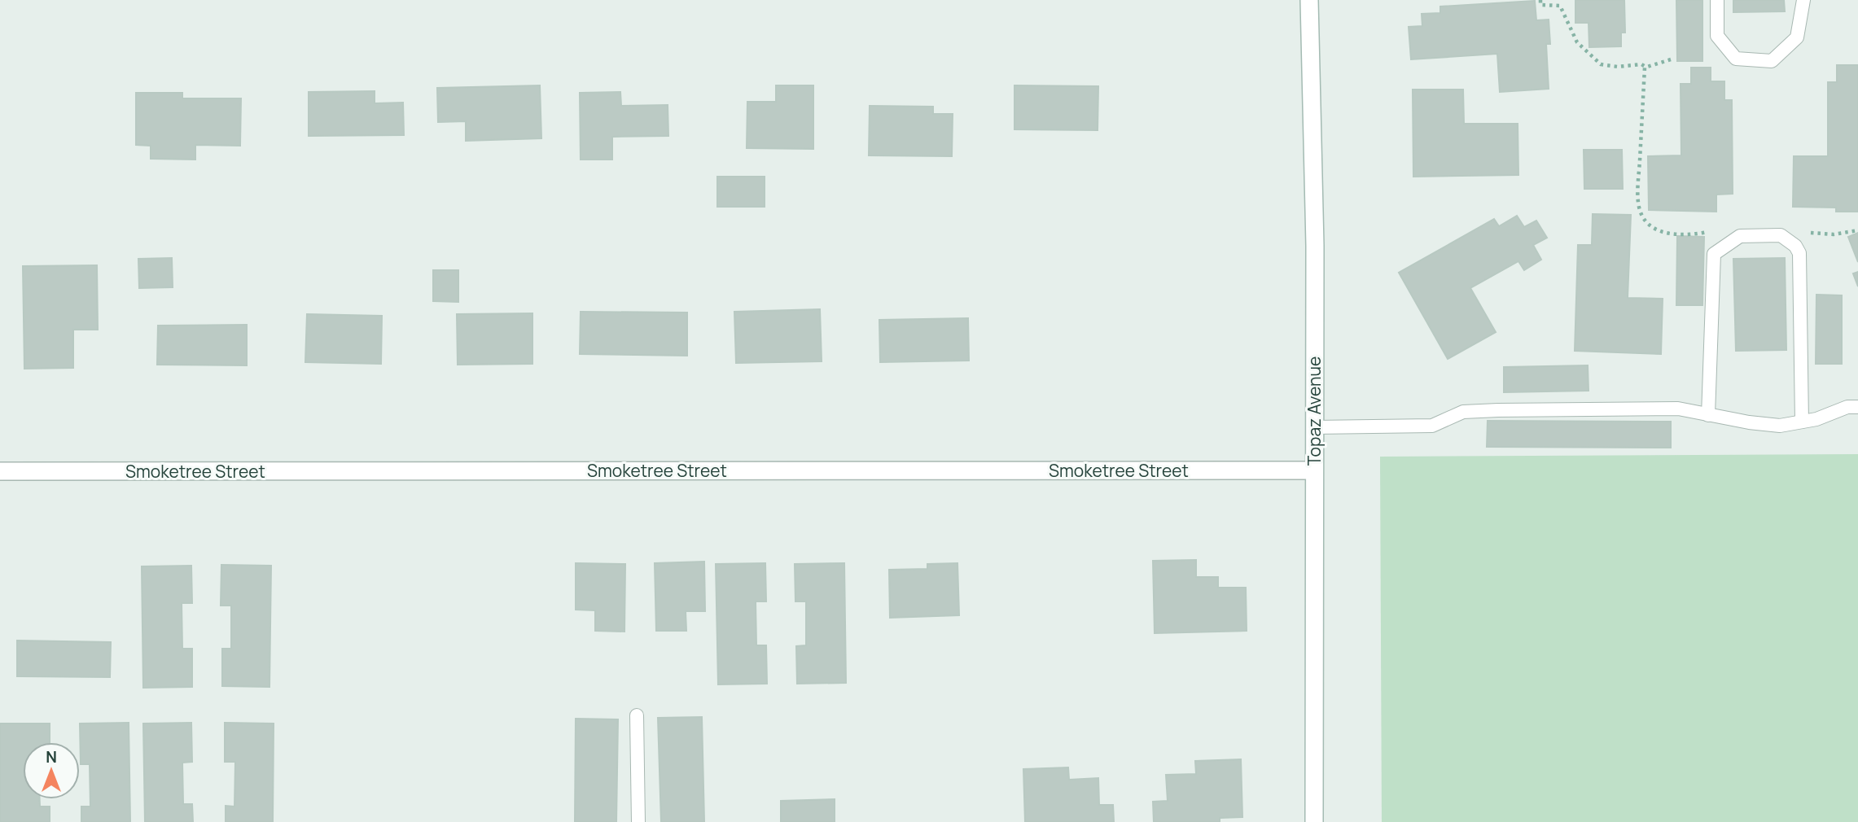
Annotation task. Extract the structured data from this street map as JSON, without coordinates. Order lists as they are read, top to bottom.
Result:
{
  "streets": {
    "street": ["Topaz Avenue", "Smoketree Street"]
  },
  "crossings": [
    ["Topaz Avenue", "Smoketree Street"]
  ],
  "north": "top"
}
